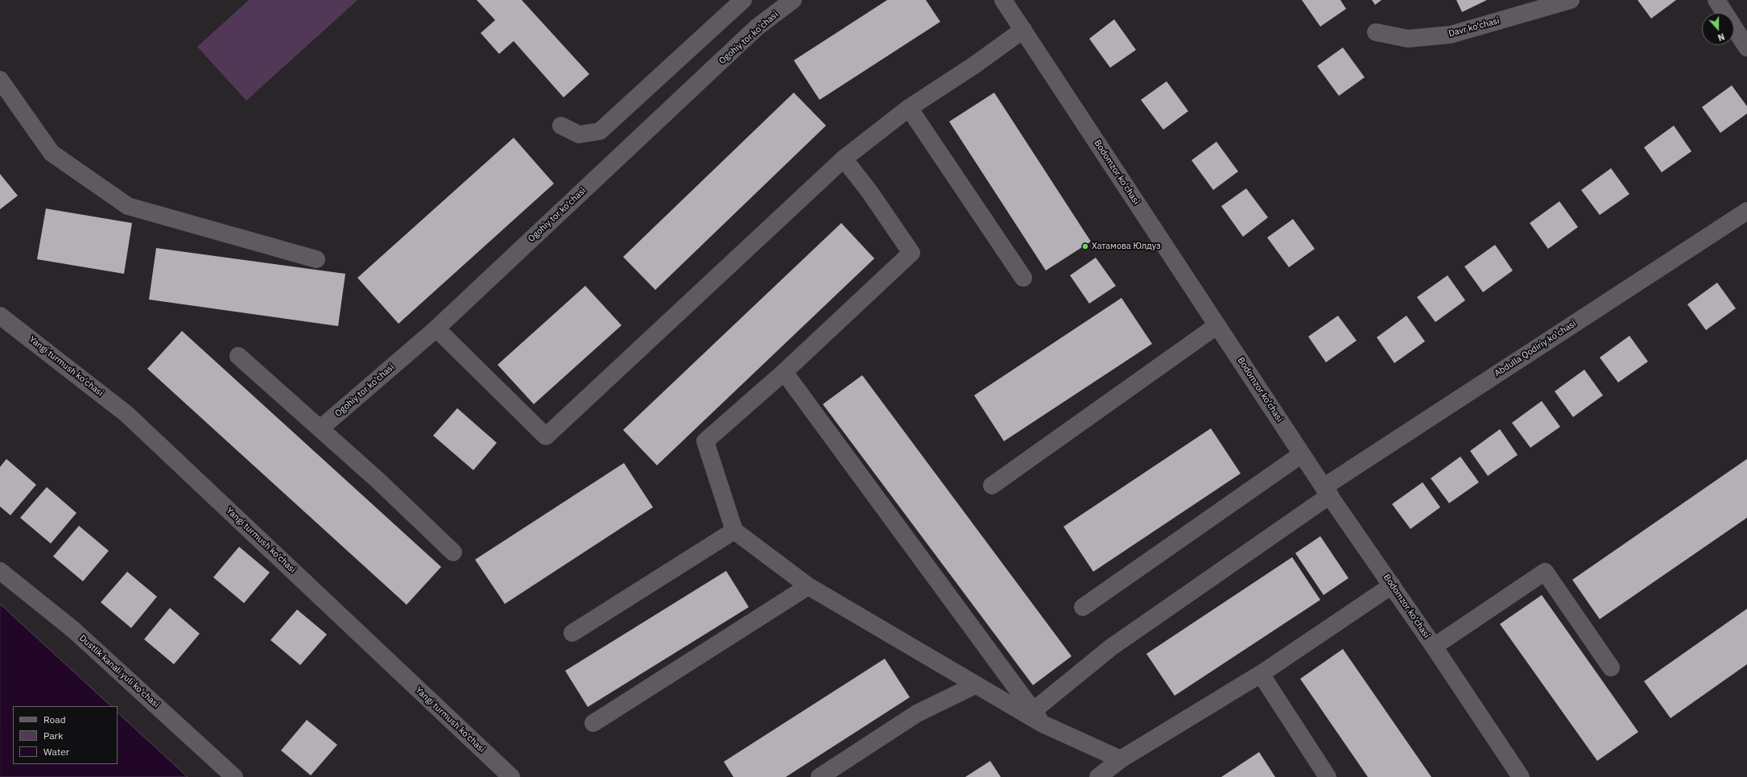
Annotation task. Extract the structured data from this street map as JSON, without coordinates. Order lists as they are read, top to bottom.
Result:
{
  "streets": {
    "street": [
      "Davr ko'chasi",
      "Ogohiy tor ko'chasi",
      "Bodomzor ko'chasi",
      "Abdulla Qodiriy ko'chasi",
      "Yangi turmush ko'chasi",
      "Dustlik kanali yuli ko'chasi"
    ]
  },
  "crossings": [
    ["Bodomzor ko'chasi", "Abdulla Qodiriy ko'chasi"]
  ],
  "places": ["Хатамова Юлдуз"],
  "legend": ["Road", "Park", "Water"],
  "north": "bottom"
}
